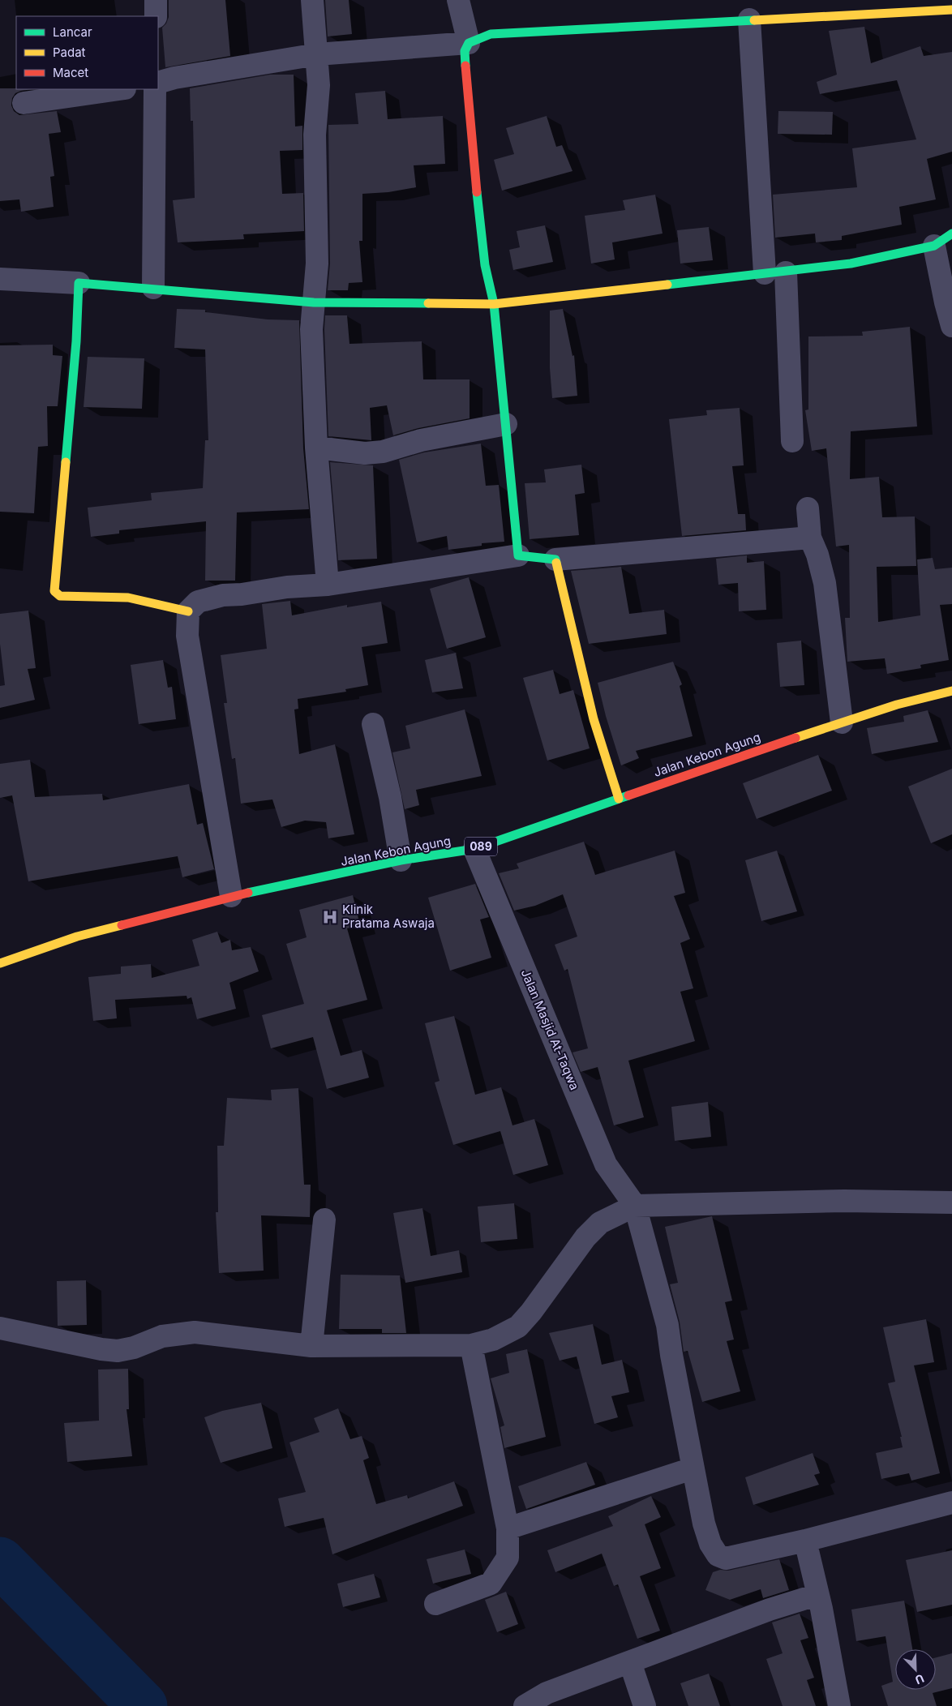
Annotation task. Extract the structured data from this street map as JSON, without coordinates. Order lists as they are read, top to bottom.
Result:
{
  "streets": {
    "street": ["Jalan Kebon Agung", "089", "Jalan Masjid At-Taqwa"]
  },
  "crossings": [
    ["Jalan Kebon Agung", "Jalan Masjid At-Taqwa"]
  ],
  "places": {
    "hospital": ["Klinik Pratama Aswaja"]
  },
  "legend": ["Lancar", "Padat", "Macet"],
  "north": "bottom right"
}
